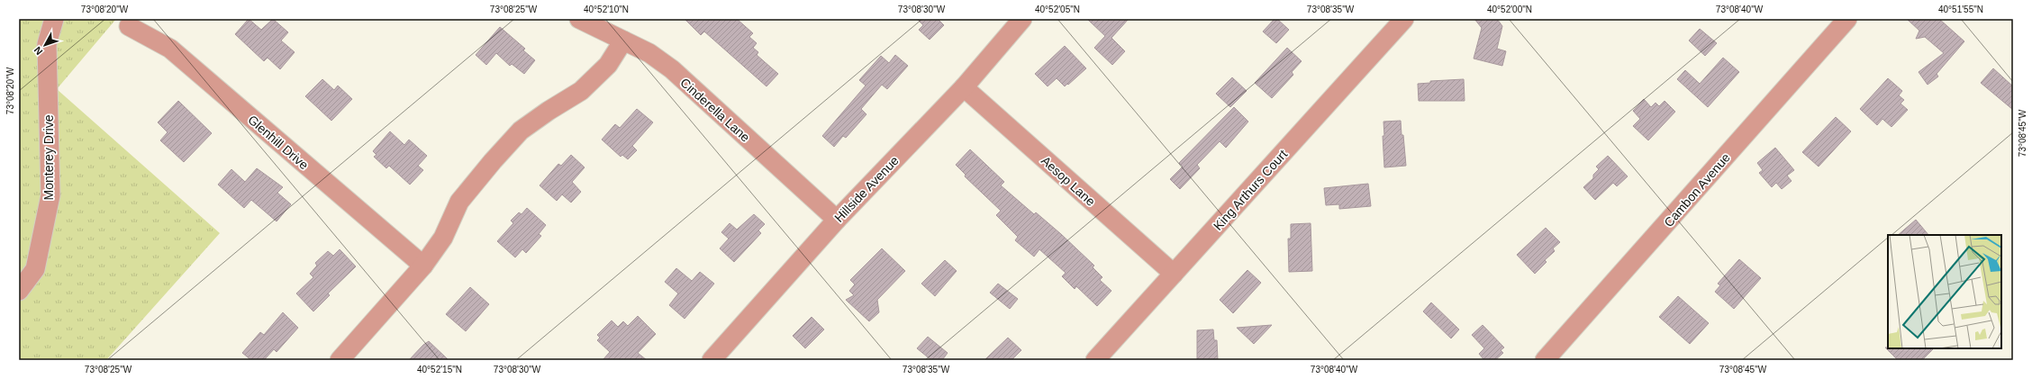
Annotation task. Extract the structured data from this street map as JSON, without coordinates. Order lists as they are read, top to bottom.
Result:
{
  "streets": {
    "street": [
      "Cinderella Lane",
      "Glenhill Drive",
      "Monterey Drive",
      "Aesop Lane",
      "Hillside Avenue",
      "King Arthurs Court",
      "Cambon Avenue"
    ]
  },
  "crossings": [
    ["Cinderella Lane", "Hillside Avenue"],
    ["Aesop Lane", "Hillside Avenue"],
    ["Aesop Lane", "King Arthurs Court"]
  ],
  "north": "bottom left",
  "coordinates": [
    "73°08'20\"W",
    "73°08'25\"W",
    "40°52'10\"N",
    "73°08'30\"W",
    "40°52'05\"N",
    "73°08'35\"W",
    "40°52'00\"N",
    "73°08'40\"W",
    "40°51'55\"N",
    "73°08'45\"W",
    "40°52'15\"N"
  ]
}
